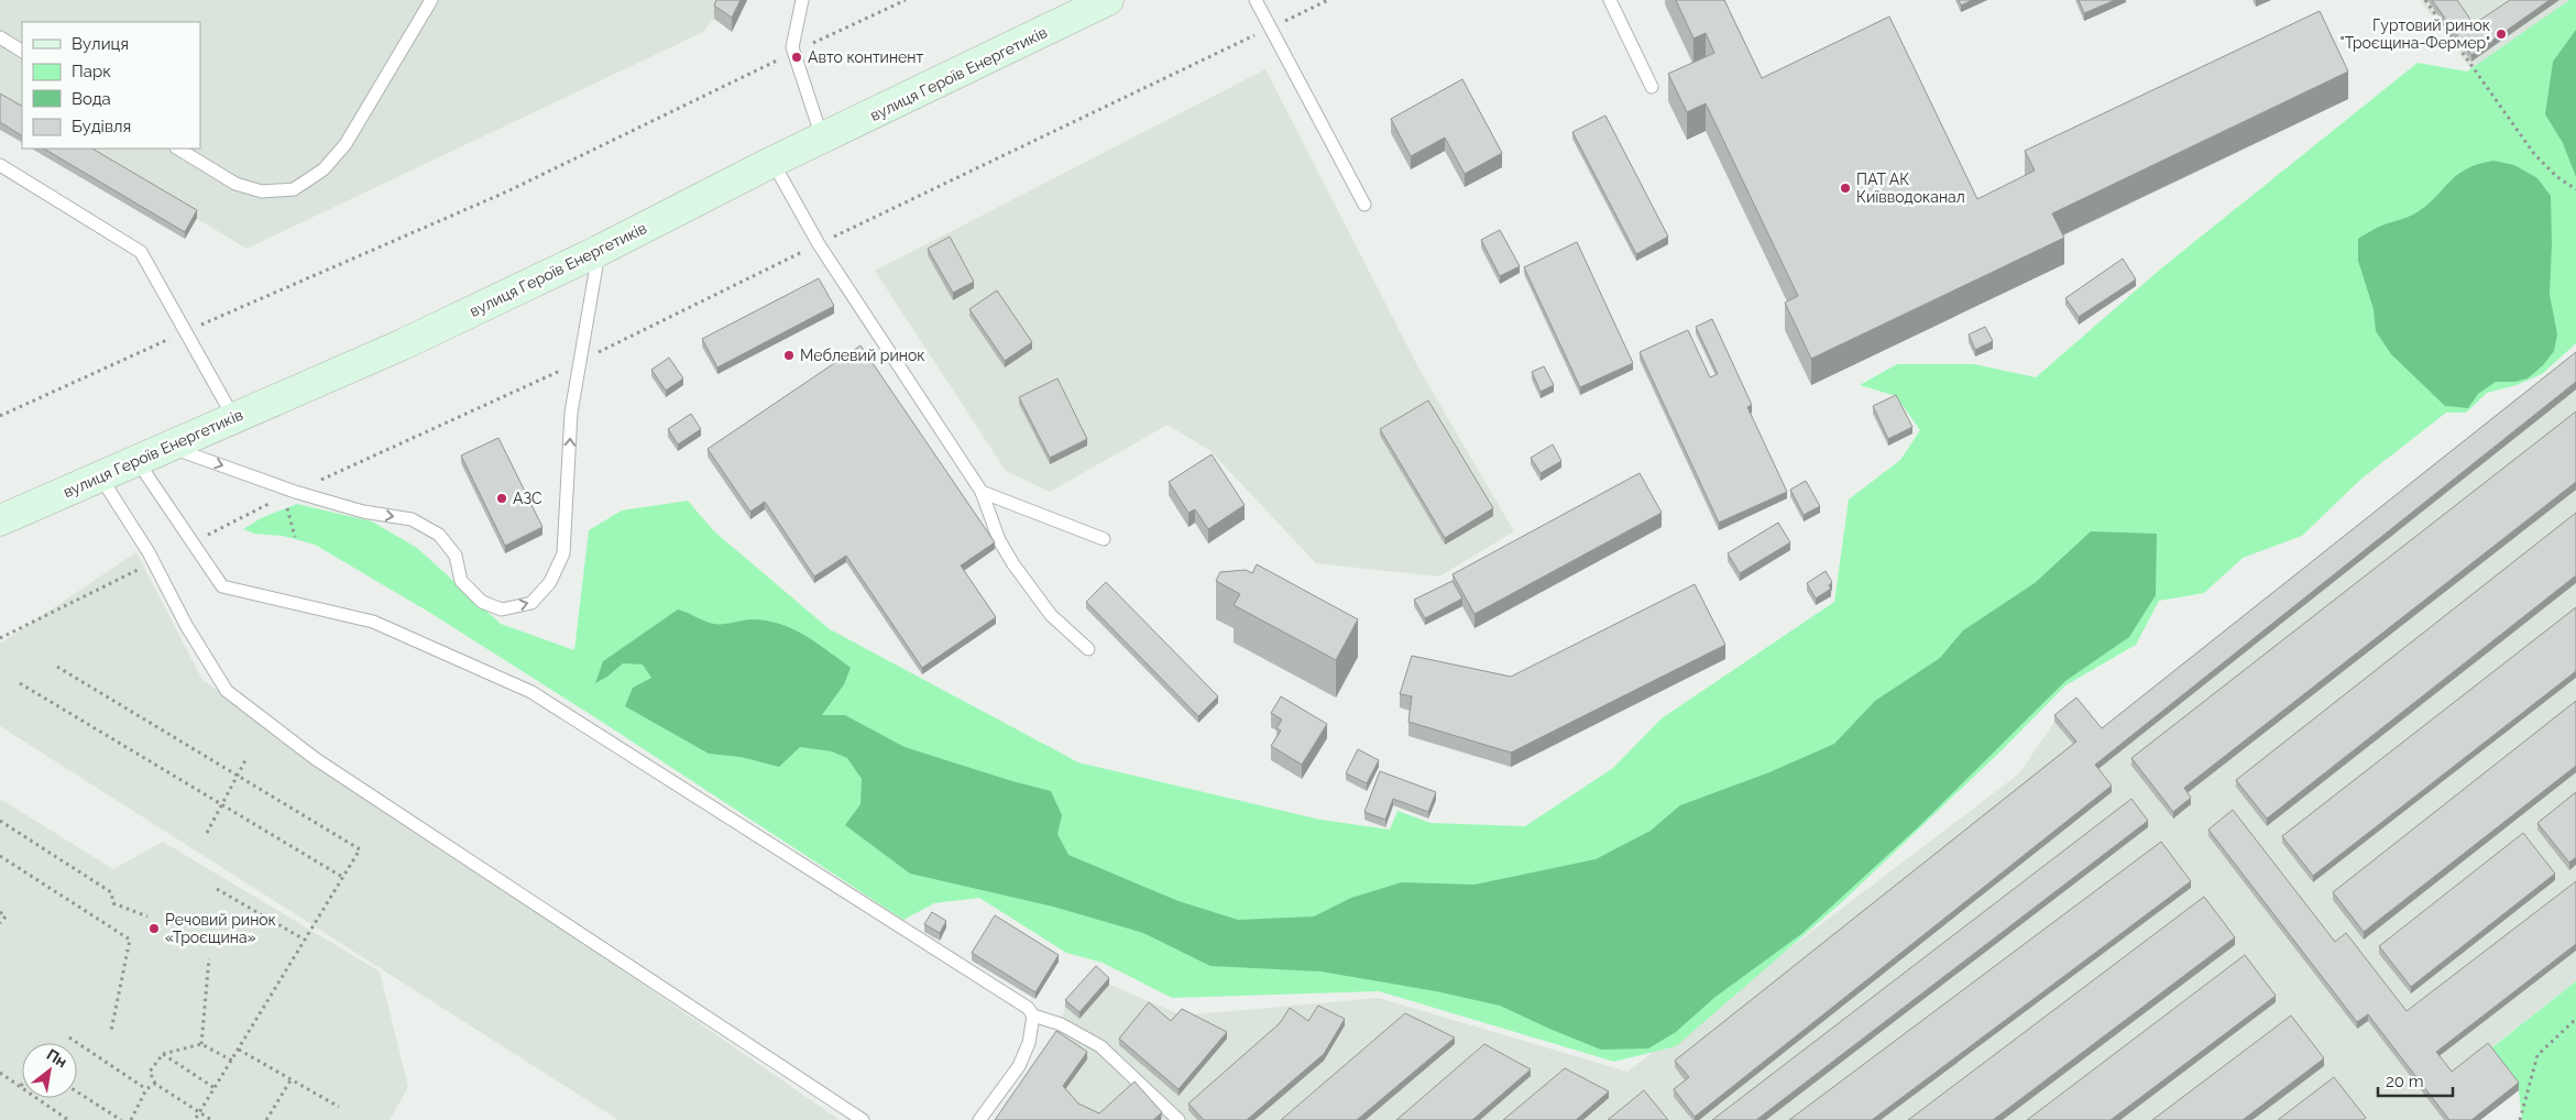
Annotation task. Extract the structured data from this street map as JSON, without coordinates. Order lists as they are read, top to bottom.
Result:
{
  "streets": {
    "street": ["вулиця Героїв Енергетиків"]
  },
  "places": [
    "Гуртовий ринок \"Троєщина-Фермер\"",
    "Авто континент",
    "ПАТ АК Київводоканал",
    "Меблевий ринок",
    "АЗС",
    "Речовий ринок «Троєщина»"
  ],
  "legend": [
    "Вулиця",
    "Парк",
    "Вода",
    "Будівля"
  ],
  "scale_bar": "20 m",
  "north": "top right"
}
